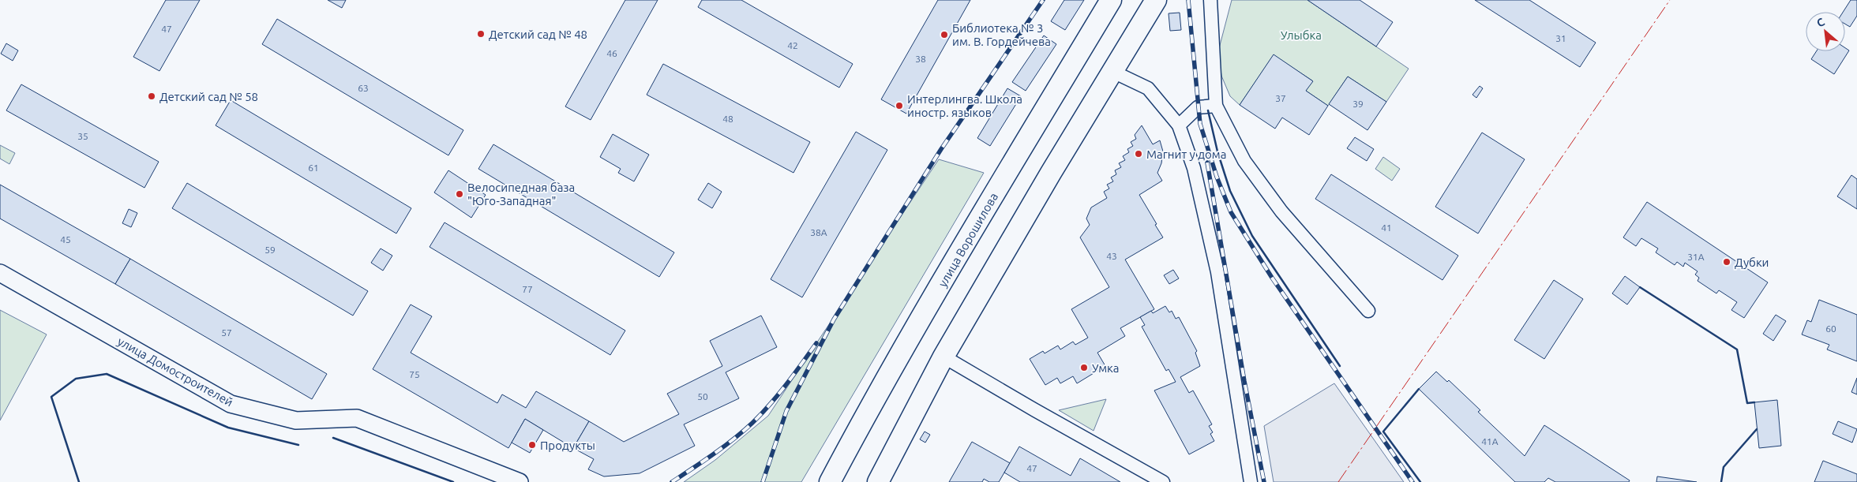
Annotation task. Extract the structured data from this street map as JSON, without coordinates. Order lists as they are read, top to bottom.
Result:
{
  "streets": {
    "main road": ["улица Ворошилова"],
    "street": ["улица Домостроителей"]
  },
  "parks": ["Улыбка"],
  "places": [
    "Детский сад № 48",
    "Библиотека № 3 им. В. Гордейчева",
    "Детский сад № 58",
    "Интерлингва. Школа иностр. языков",
    "Магнит у дома",
    "Велосипедная база \"Юго-Западная\"",
    "Дубки",
    "Умка",
    "Продукты"
  ],
  "house_numbers": [
    "47",
    "31",
    "42",
    "46",
    "38",
    "63",
    "37",
    "39",
    "48",
    "35",
    "61",
    "41",
    "38А",
    "45",
    "59",
    "43",
    "31А",
    "77",
    "60",
    "57",
    "75",
    "50",
    "41А",
    "47"
  ],
  "north": "top left"
}
